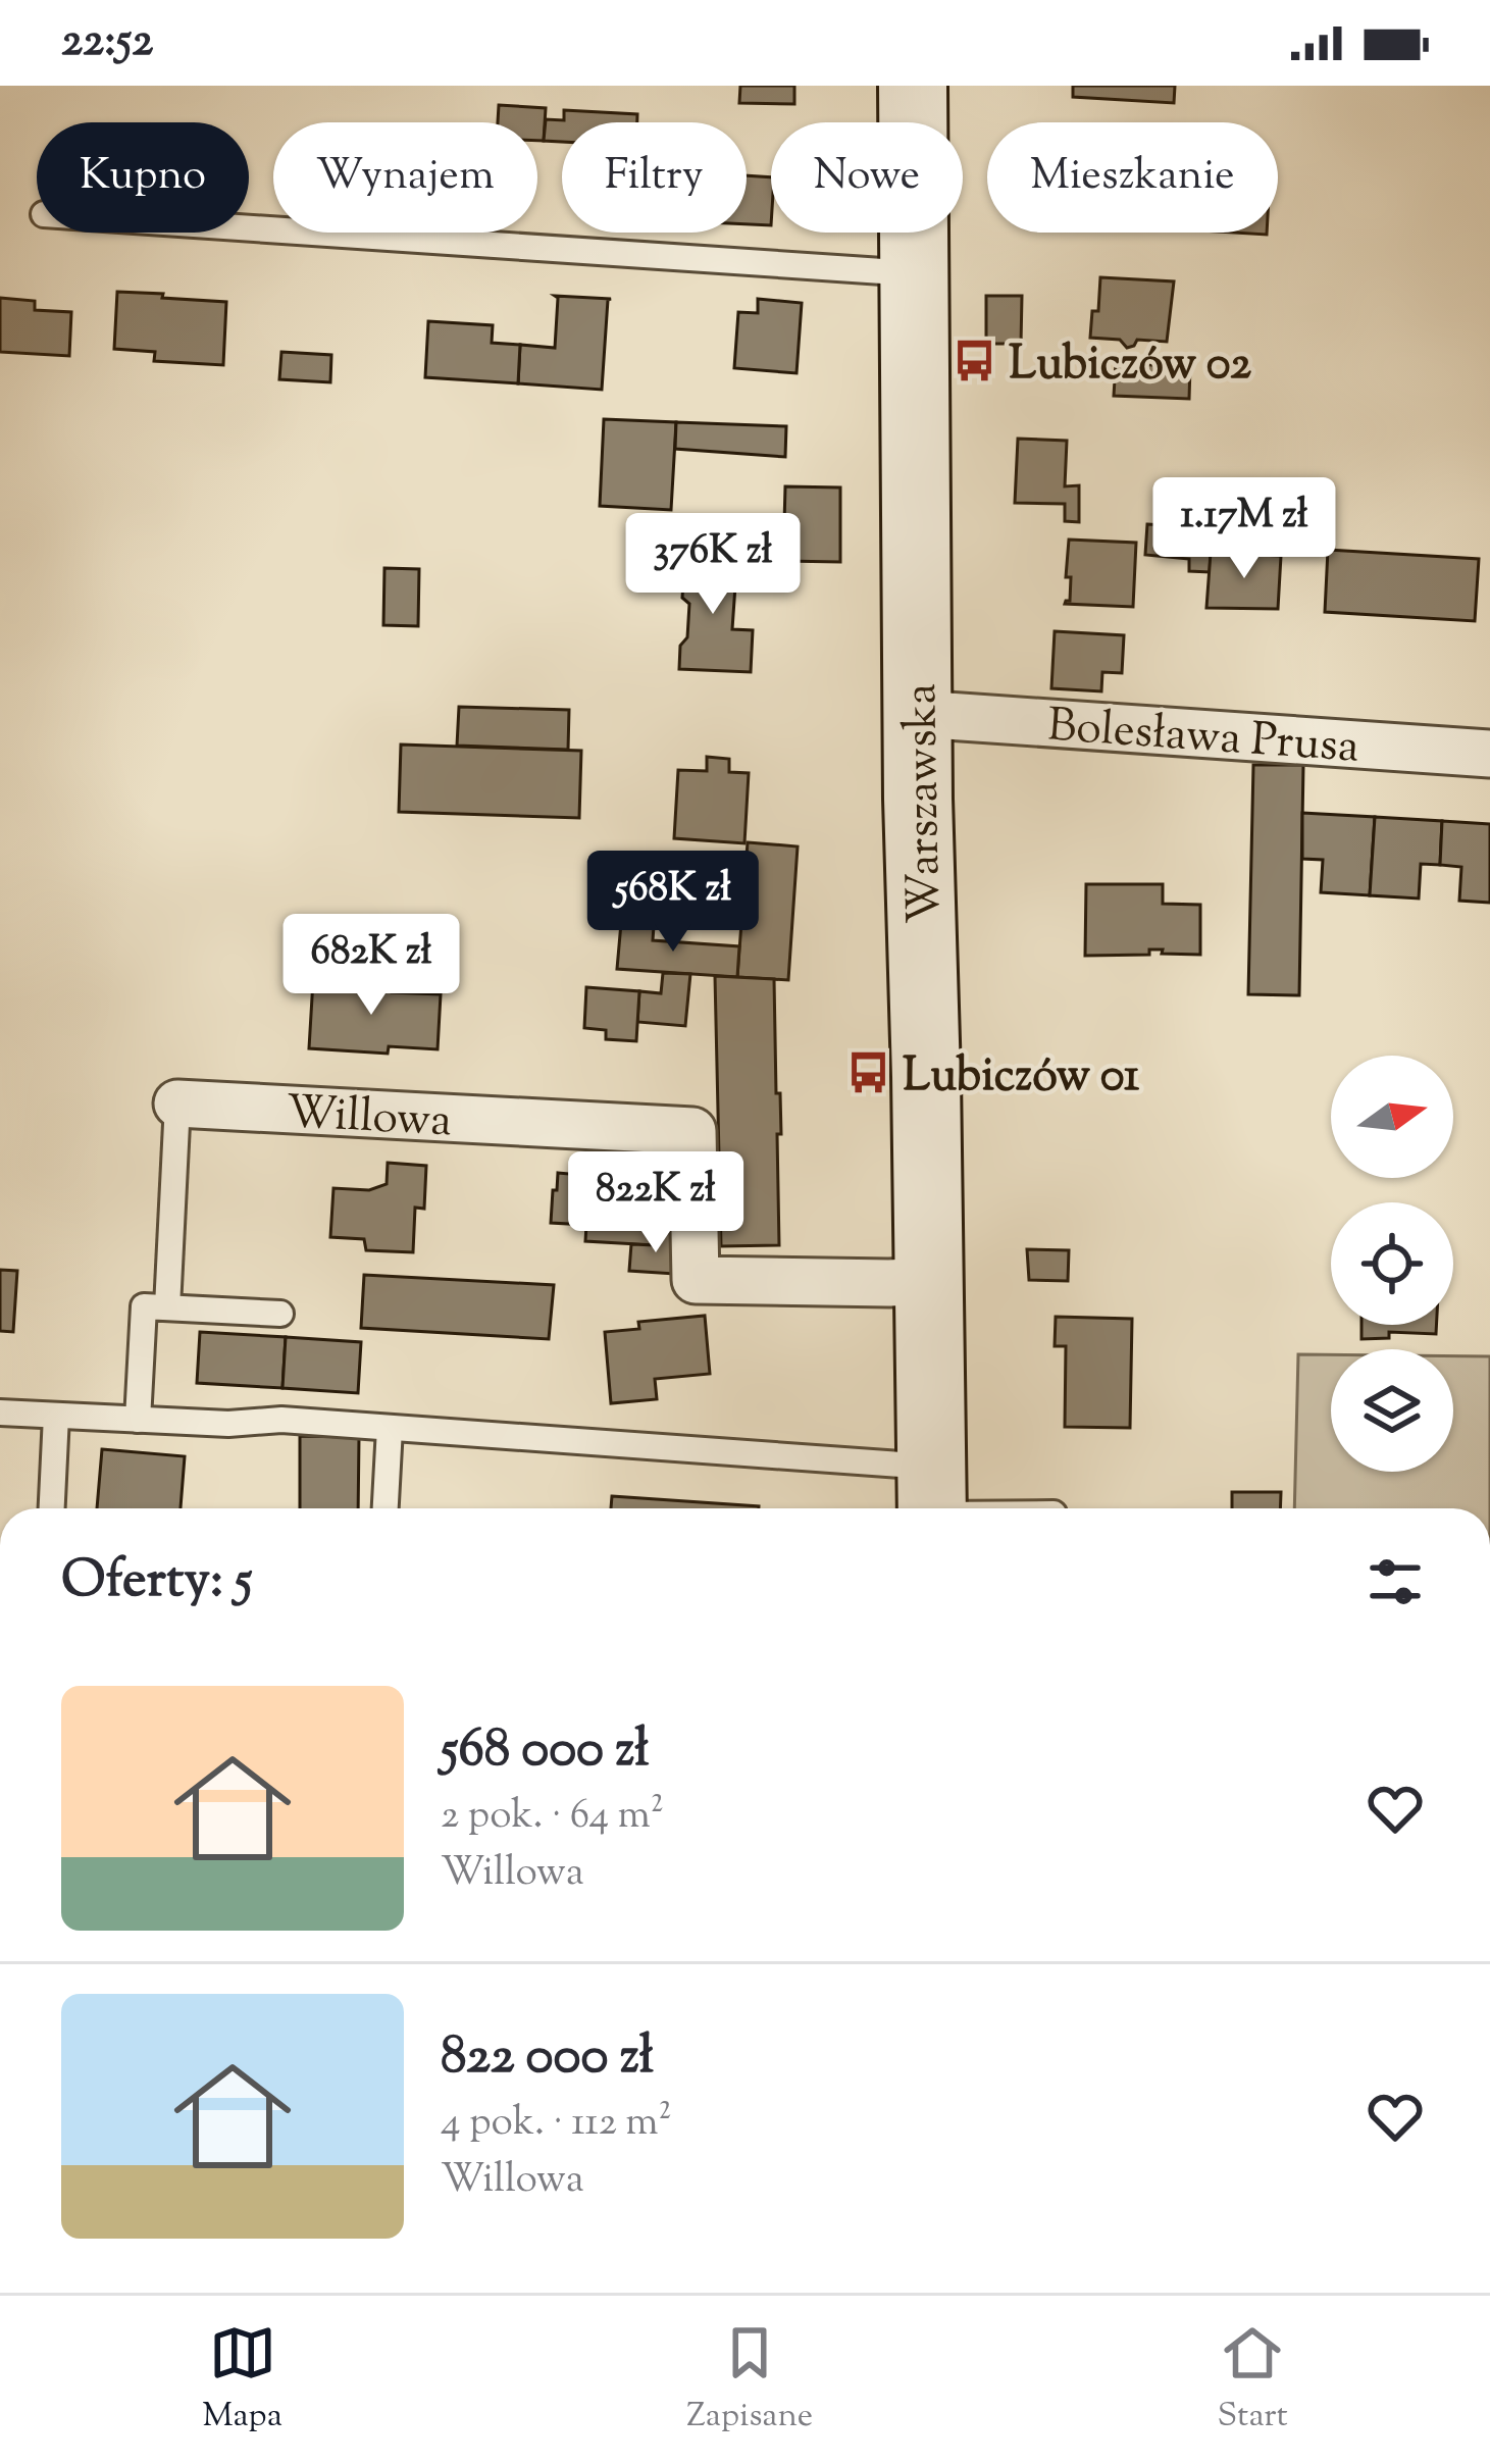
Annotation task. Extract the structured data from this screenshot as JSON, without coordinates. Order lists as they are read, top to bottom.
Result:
{
  "streets": {
    "main road": ["Warszawska"],
    "street": ["Bolesława Prusa", "Willowa"]
  },
  "crossings": [
    ["Bolesława Prusa", "Warszawska"],
    ["Warszawska", "Willowa"]
  ],
  "places": {
    "bus stop": ["Lubiczów 02", "Lubiczów 01"]
  },
  "north": "right",
  "page": {
    "status": "22:52",
    "chip": [
      "Kupno",
      "Wynajem",
      "Filtry",
      "Nowe",
      "Mieszkanie"
    ],
    "price": [
      "1.17M zł",
      "376K zł",
      "568K zł",
      "682K zł",
      "822K zł"
    ],
    "heading": "Oferty: 5",
    "list": [
      {
        "name": "568 000 zł",
        "note": "2 pok. · 64 m² · Willowa"
      },
      {
        "name": "822 000 zł",
        "note": "4 pok. · 112 m² · Willowa"
      }
    ],
    "tabs": ["Mapa", "Zapisane", "Start"]
  }
}
